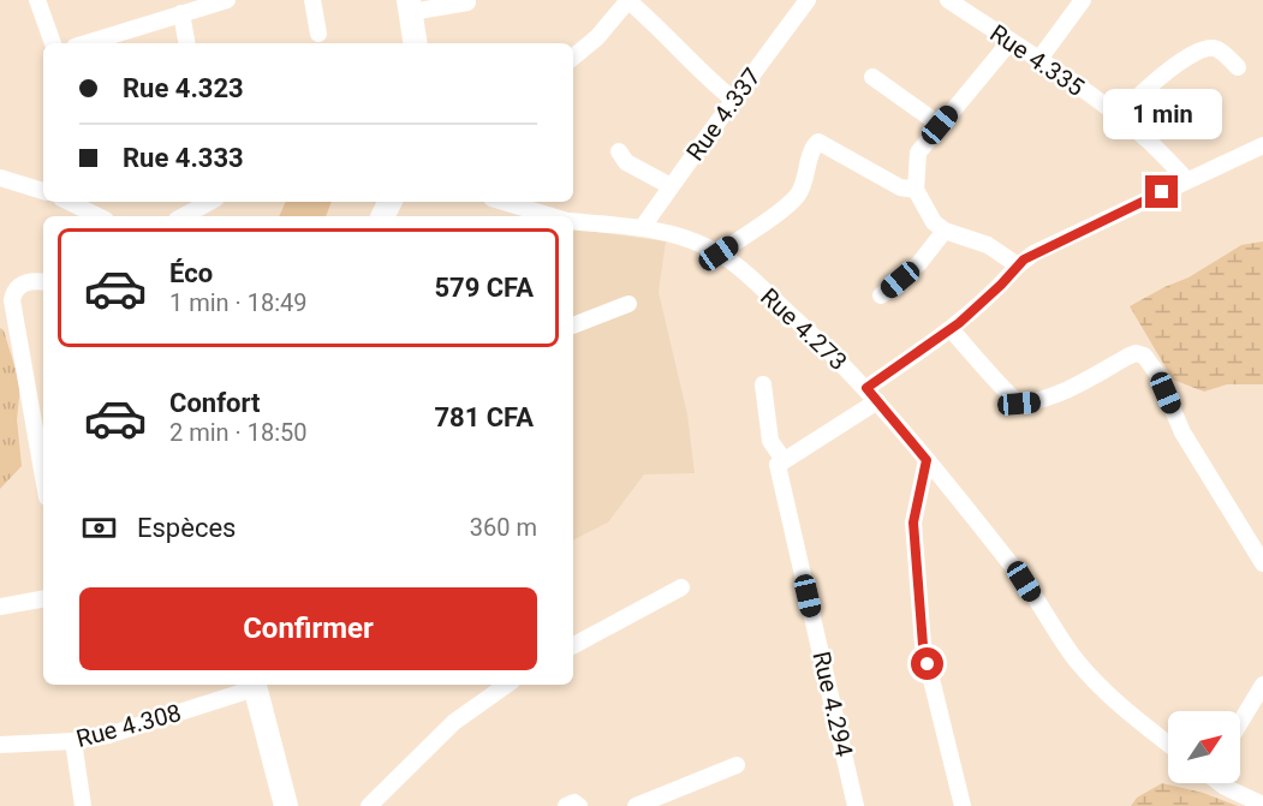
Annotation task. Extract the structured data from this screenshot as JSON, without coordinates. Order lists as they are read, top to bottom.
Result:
{
  "streets": {
    "street": [
      "Rue 4.335",
      "Rue 4.337",
      "Rue 4.273",
      "Rue 4.294",
      "Rue 4.308"
    ]
  },
  "crossings": [
    ["Rue 4.337", "Rue 4.273"]
  ],
  "north": "top right",
  "page": {
    "banner": ["Rue 4.323", "Rue 4.333"],
    "bubble": "1 min",
    "list": [
      {
        "name": "Éco",
        "note": "1 min · 18:49",
        "value": "579 CFA"
      },
      {
        "name": "Confort",
        "note": "2 min · 18:50",
        "value": "781 CFA"
      }
    ],
    "pay": ["Espèces", "360 m"],
    "buttons": "Confirmer"
  }
}
